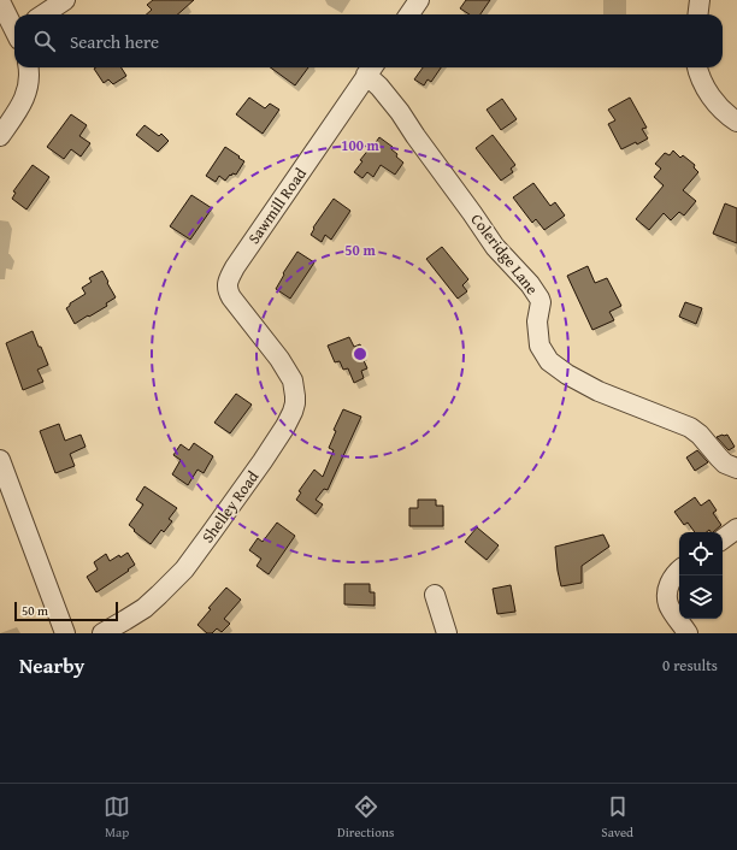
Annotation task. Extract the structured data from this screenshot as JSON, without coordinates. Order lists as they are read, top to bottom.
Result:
{
  "streets": {
    "street": ["Sawmill Road", "Coleridge Lane", "Shelley Road"]
  },
  "crossings": [
    ["Sawmill Road", "Coleridge Lane"],
    ["Sawmill Road", "Shelley Road"]
  ],
  "scale_bar": "50 m",
  "page": {
    "search": "Search here",
    "scale": "50 m",
    "heading": ["Nearby", "0 results"],
    "nav": ["Map", "Directions", "Saved"]
  },
  "rings": ["100 m", "50 m"]
}
